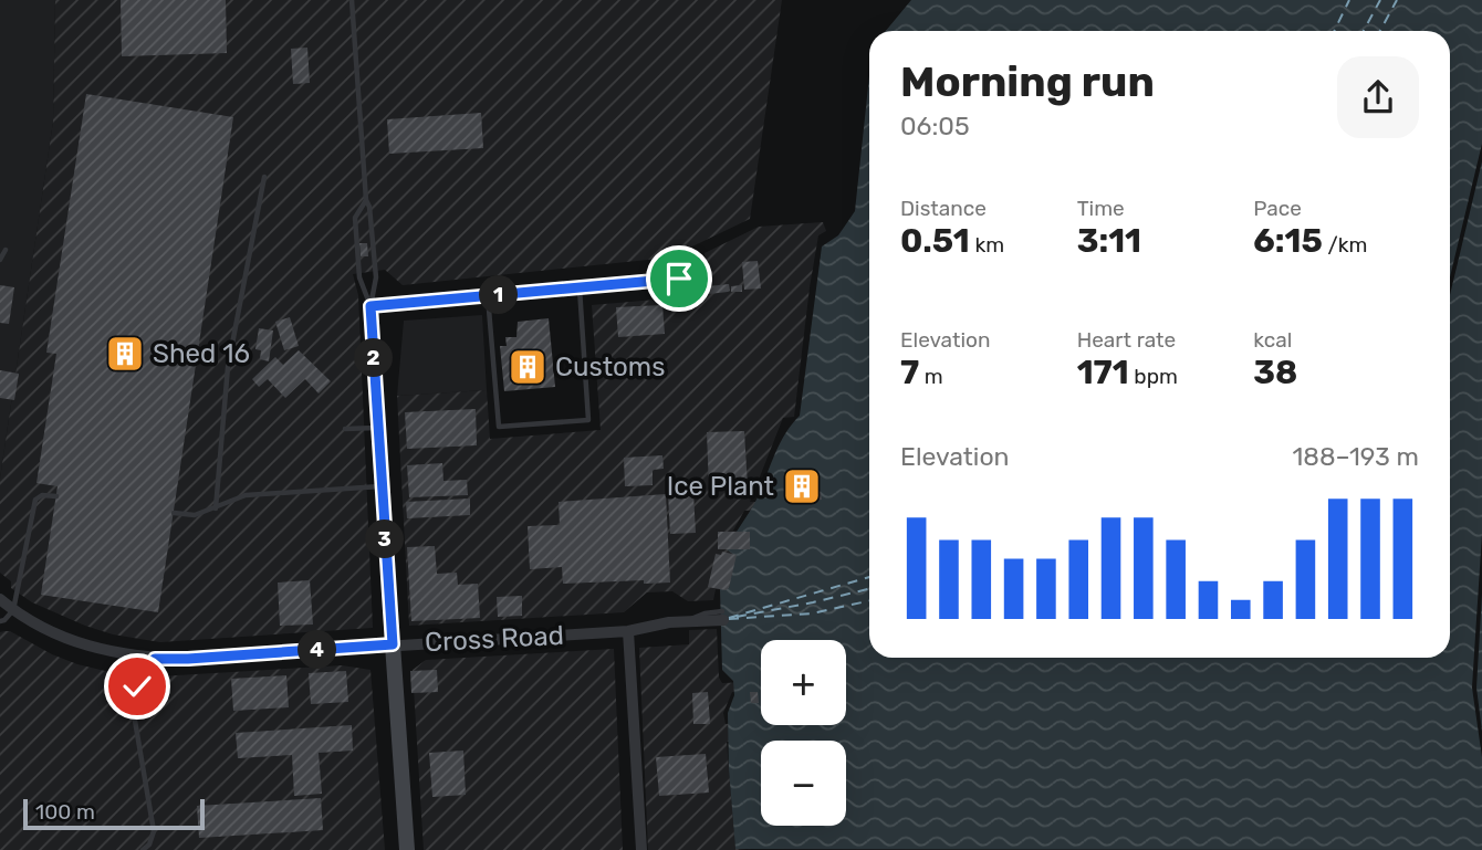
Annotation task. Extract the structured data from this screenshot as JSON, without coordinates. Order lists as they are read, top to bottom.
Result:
{
  "streets": {
    "street": ["Cross Road"]
  },
  "places": {
    "building": ["Shed 16", "Customs", "Ice Plant"]
  },
  "scale_bar": "100 m",
  "page": {
    "heading": ["Morning run", "06:05"],
    "stats": [
      ["Distance", "0.51 km"],
      ["Time", "3:11"],
      ["Pace", "6:15 /km"],
      ["Elevation", "7 m"],
      ["Heart rate", "171 bpm"],
      ["kcal", "38"]
    ],
    "pins": [
      "1",
      "2",
      "3",
      "4"
    ],
    "chart": ["Elevation", "188–193 m"],
    "map_buttons": ["+", "−"],
    "scale": "100 m"
  }
}
